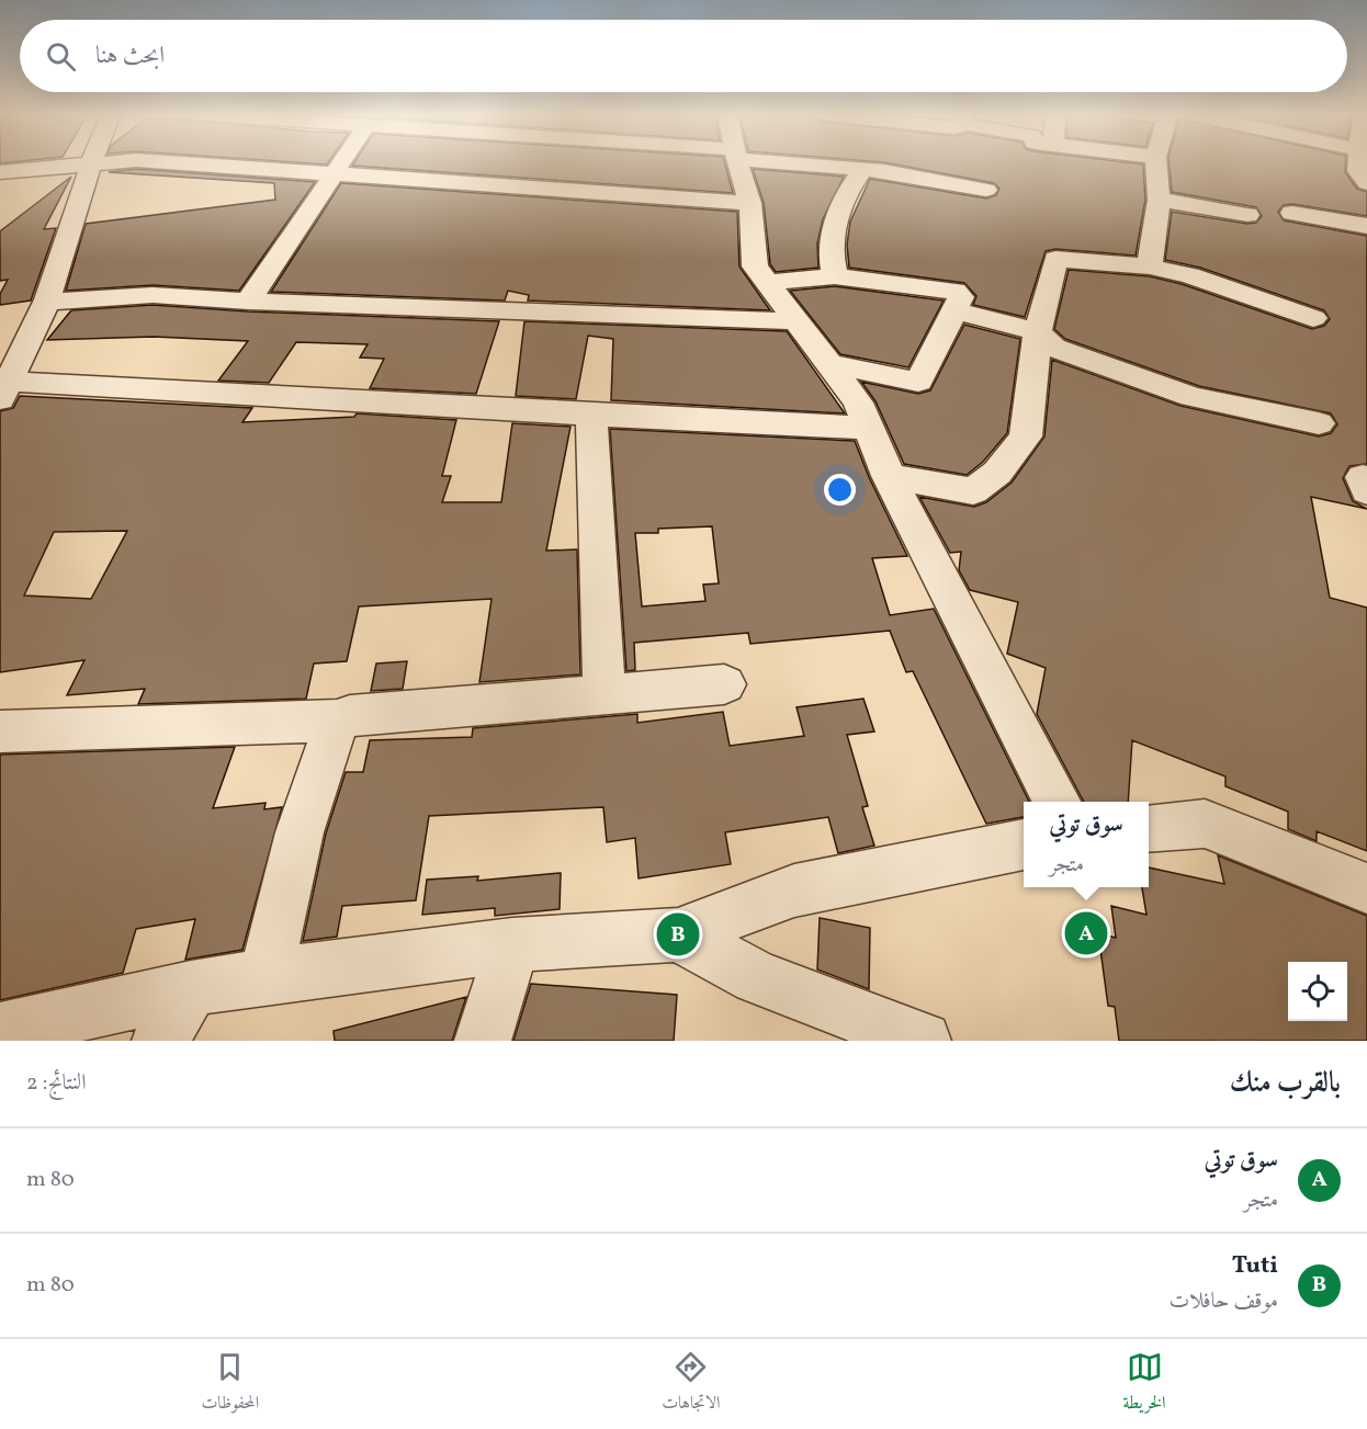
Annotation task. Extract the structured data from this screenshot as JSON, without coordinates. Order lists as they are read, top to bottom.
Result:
{
  "page": {
    "search": "ابحث هنا",
    "popup": ["سوق توتي", "متجر"],
    "pins": ["A", "B"],
    "heading": ["بالقرب منك", "النتائج: 2"],
    "list": [
      {
        "mark": "A",
        "name": "سوق توتي",
        "note": "متجر",
        "value": "80 m"
      },
      {
        "mark": "B",
        "name": "Tuti",
        "note": "موقف حافلات",
        "value": "80 m"
      }
    ],
    "nav": ["الخريطة", "الاتجاهات", "المحفوظات"]
  }
}
